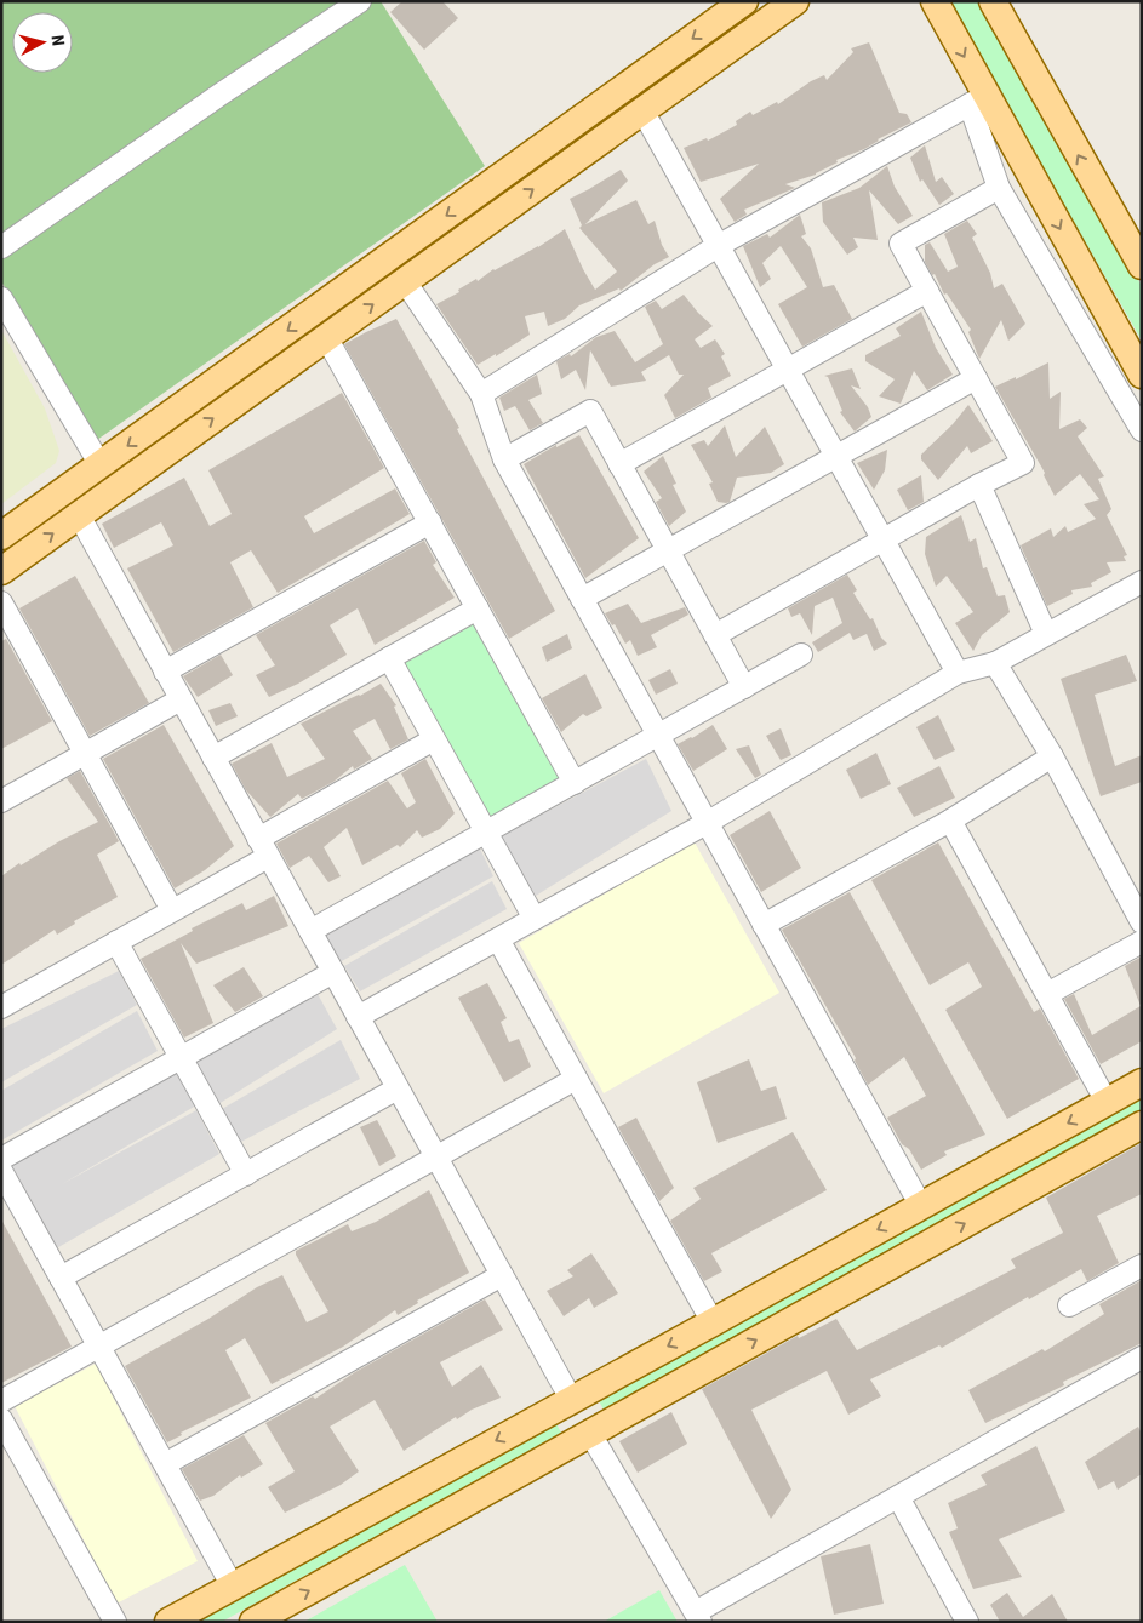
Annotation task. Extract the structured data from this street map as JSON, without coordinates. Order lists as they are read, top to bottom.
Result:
{
  "north": "right"
}
